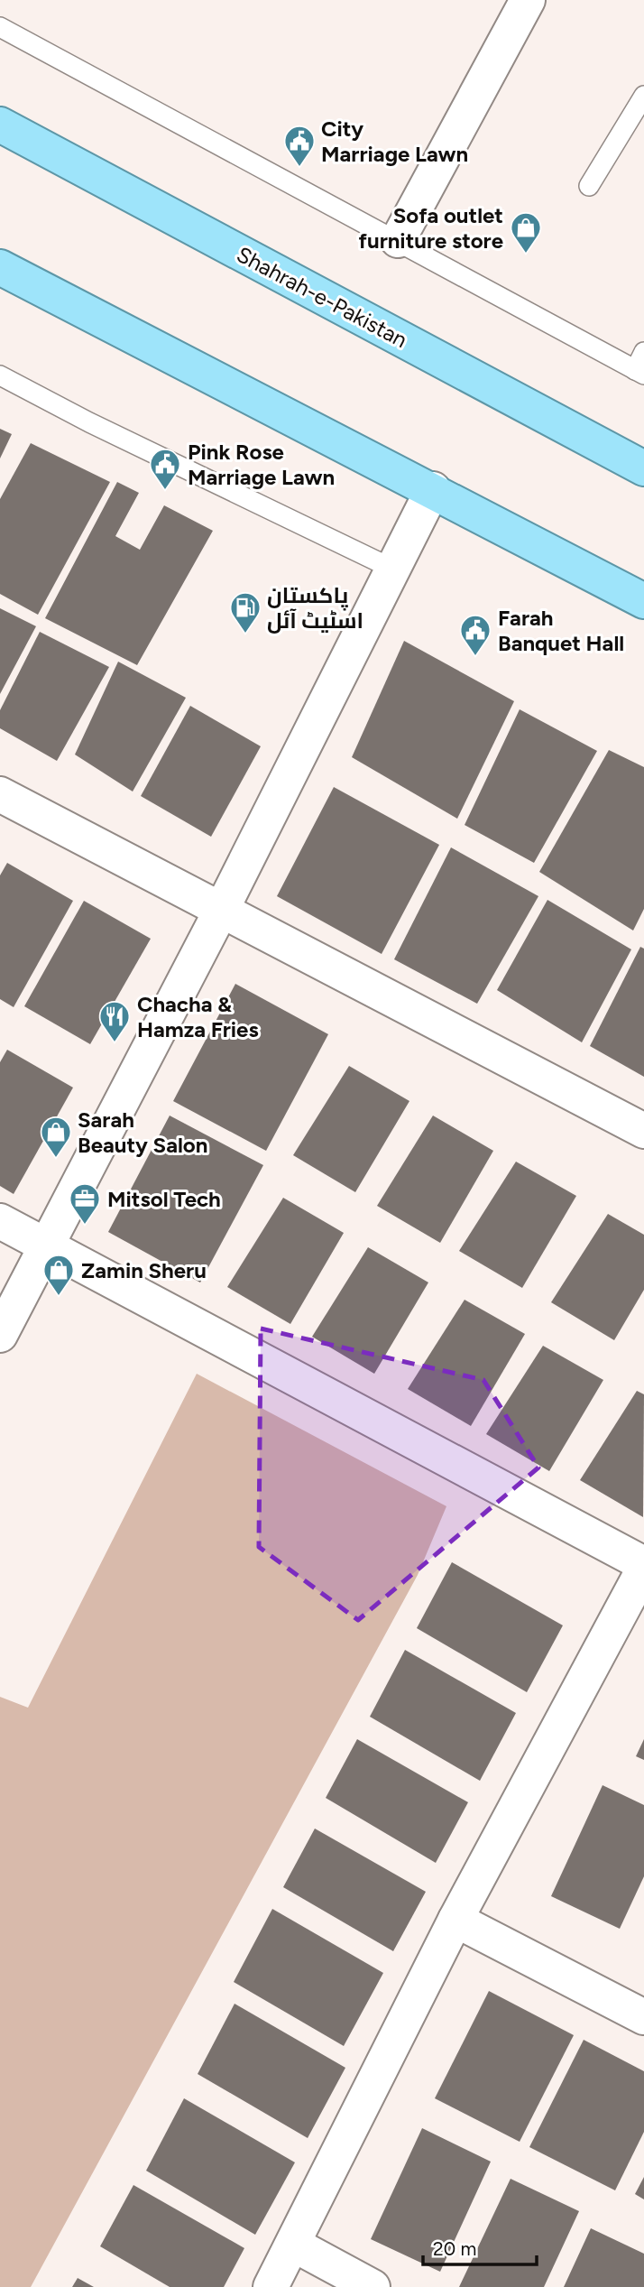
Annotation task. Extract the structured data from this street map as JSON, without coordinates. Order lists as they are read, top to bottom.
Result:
{
  "streets": {
    "highway": ["Shahrah-e-Pakistan"]
  },
  "places": {
    "public building": ["City Marriage Lawn", "Pink Rose Marriage Lawn", "Farah Banquet Hall"],
    "shop": ["Sofa outlet furniture store", "Sarah Beauty Salon", "Zamin Sheru"],
    "fuel station": ["پاکستان اسٹیٹ آئل"],
    "restaurant": ["Chacha & Hamza Fries"],
    "office": ["Mitsol Tech"]
  },
  "scale_bar": "20 m"
}
